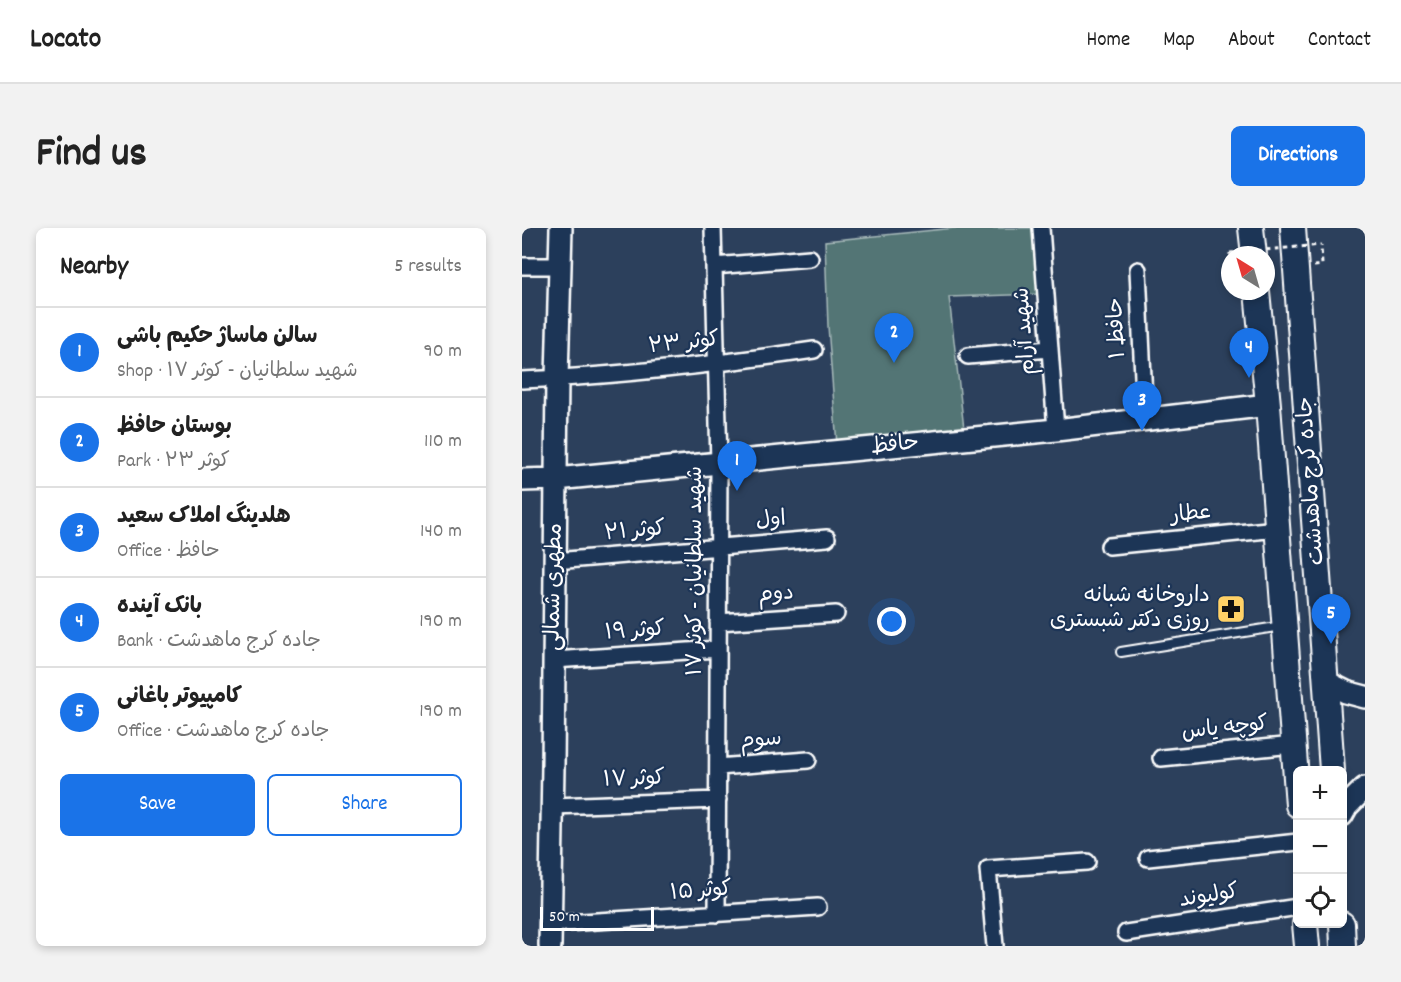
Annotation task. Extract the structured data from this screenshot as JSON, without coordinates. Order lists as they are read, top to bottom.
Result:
{
  "streets": {
    "main road": ["جاده کرج ماهدشت"],
    "street": [
      "حافظ ۱",
      "شهید آرام",
      "کوثر ۲۳",
      "حافظ",
      "عطار",
      "اول",
      "کوثر ۲۱",
      "شهید سلطانیان - کوثر ۱۷",
      "مطهری شمالی",
      "دوم",
      "کوثر ۱۹",
      "کوچه یاس",
      "سوم",
      "کوثر ۱۷",
      "کوثر ۱۵",
      "کولیوند"
    ]
  },
  "crossings": [
    ["حافظ ۱", "حافظ"],
    ["شهید آرام", "حافظ"],
    ["کوثر ۲۳", "شهید سلطانیان - کوثر ۱۷"],
    ["کوثر ۲۳", "مطهری شمالی"],
    ["حافظ", "جاده کرج ماهدشت"],
    ["حافظ", "شهید سلطانیان - کوثر ۱۷"],
    ["حافظ", "مطهری شمالی"],
    ["جاده کرج ماهدشت", "عطار"],
    ["جاده کرج ماهدشت", "کوچه یاس"],
    ["اول", "کوثر ۲۱"],
    ["اول", "شهید سلطانیان - کوثر ۱۷"],
    ["کوثر ۲۱", "شهید سلطانیان - کوثر ۱۷"],
    ["کوثر ۲۱", "مطهری شمالی"],
    ["شهید سلطانیان - کوثر ۱۷", "دوم"],
    ["شهید سلطانیان - کوثر ۱۷", "کوثر ۱۹"],
    ["شهید سلطانیان - کوثر ۱۷", "سوم"],
    ["شهید سلطانیان - کوثر ۱۷", "کوثر ۱۷"],
    ["شهید سلطانیان - کوثر ۱۷", "کوثر ۱۵"],
    ["مطهری شمالی", "کوثر ۱۹"],
    ["مطهری شمالی", "کوثر ۱۷"],
    ["مطهری شمالی", "کوثر ۱۵"]
  ],
  "places": {
    "pharmacy": ["داروخانه شبانه روزی دکتر شبستری"]
  },
  "scale_bar": "50 m",
  "north": "top left",
  "page": {
    "header": "Locato",
    "nav": [
      "Home",
      "Map",
      "About",
      "Contact"
    ],
    "title": "Find us",
    "buttons": [
      "Directions",
      ["Save", "Share"]
    ],
    "heading": ["Nearby", "5 results"],
    "list": [
      {
        "mark": "1",
        "name": "سالن ماساژ حکیم باشی",
        "note": "Shop · شهید سلطانیان - کوثر ۱۷",
        "value": "90 m"
      },
      {
        "mark": "2",
        "name": "بوستان حافظ",
        "note": "Park · کوثر ۲۳",
        "value": "110 m"
      },
      {
        "mark": "3",
        "name": "هلدینگ املاک سعید",
        "note": "Office · حافظ",
        "value": "140 m"
      },
      {
        "mark": "4",
        "name": "بانک آینده",
        "note": "Bank · جاده کرج ماهدشت",
        "value": "190 m"
      },
      {
        "mark": "5",
        "name": "کامپیوتر باغانی",
        "note": "Office · جاده کرج ماهدشت",
        "value": "190 m"
      }
    ],
    "pins": [
      "2",
      "4",
      "3",
      "1",
      "5"
    ],
    "map_buttons": ["+", "−"],
    "scale": "50 m"
  }
}
